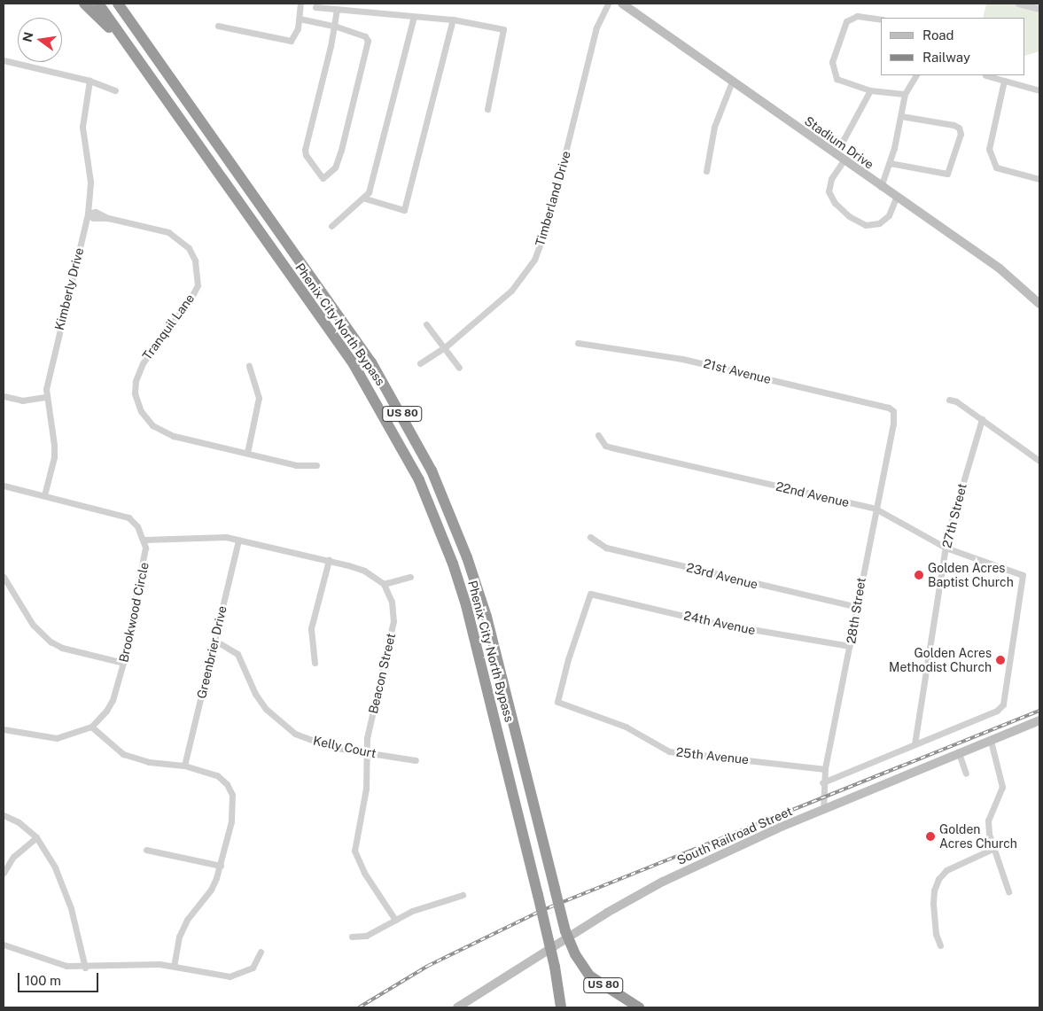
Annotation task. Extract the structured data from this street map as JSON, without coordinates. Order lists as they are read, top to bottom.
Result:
{
  "streets": {
    "highway": ["Phenix City North Bypass", "US 80"],
    "street": [
      "Stadium Drive",
      "Timberland Drive",
      "Kimberly Drive",
      "Tranquil Lane",
      "21st Avenue",
      "22nd Avenue",
      "27th Street",
      "23rd Avenue",
      "28th Street",
      "Brookwood Circle",
      "24th Avenue",
      "Greenbrier Drive",
      "Beacon Street",
      "Kelly Court",
      "25th Avenue",
      "South Railroad Street"
    ]
  },
  "crossings": [
    ["Kimberly Drive", "Tranquil Lane"],
    ["21st Avenue", "28th Street"],
    ["22nd Avenue", "27th Street"],
    ["22nd Avenue", "28th Street"],
    ["23rd Avenue", "28th Street"],
    ["28th Street", "24th Avenue"],
    ["28th Street", "25th Avenue"],
    ["28th Street", "South Railroad Street"],
    ["24th Avenue", "25th Avenue"],
    ["Greenbrier Drive", "Kelly Court"],
    ["Beacon Street", "Kelly Court"]
  ],
  "places": ["Golden Acres Baptist Church", "Golden Acres Methodist Church", "Golden Acres Church"],
  "legend": ["Road", "Railway"],
  "scale_bar": "100 m",
  "north": "left"
}
